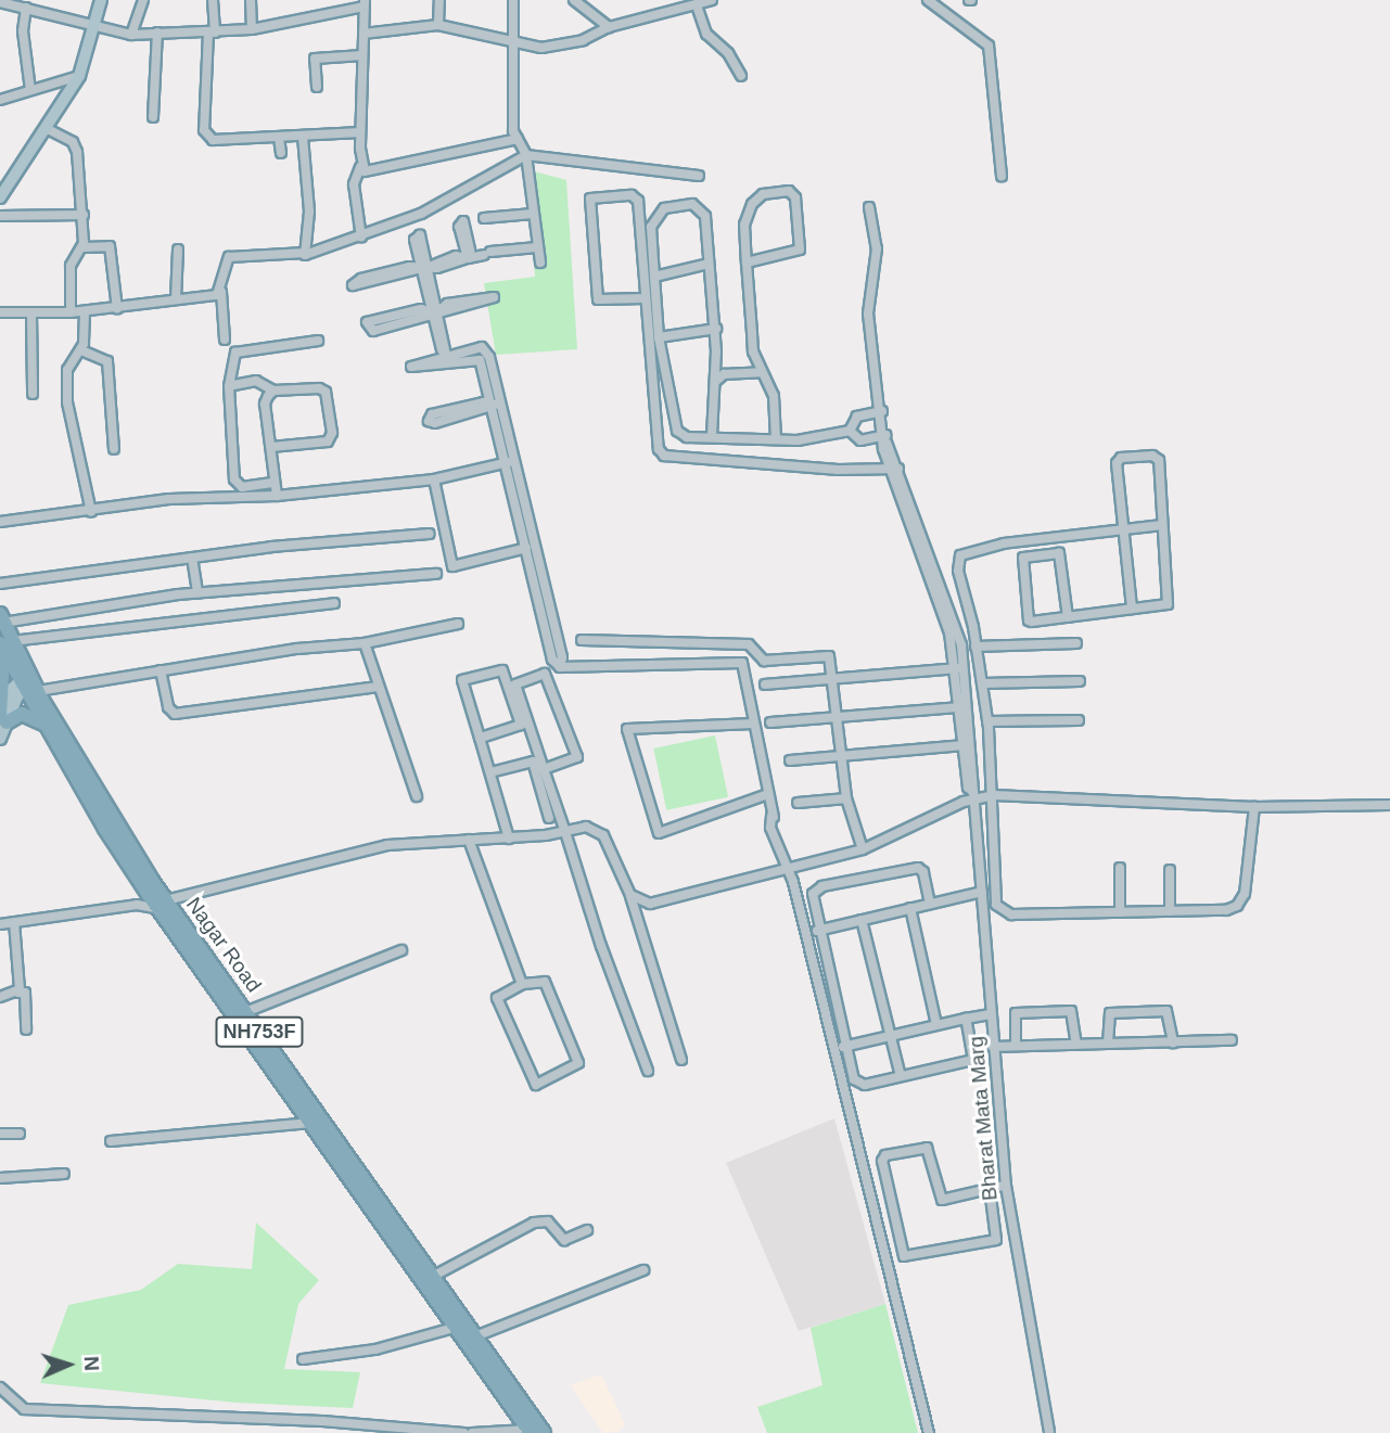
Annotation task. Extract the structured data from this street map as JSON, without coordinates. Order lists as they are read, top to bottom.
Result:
{
  "streets": {
    "highway": ["Nagar Road", "NH753F"],
    "street": ["Bharat Mata Marg"]
  },
  "north": "right"
}
